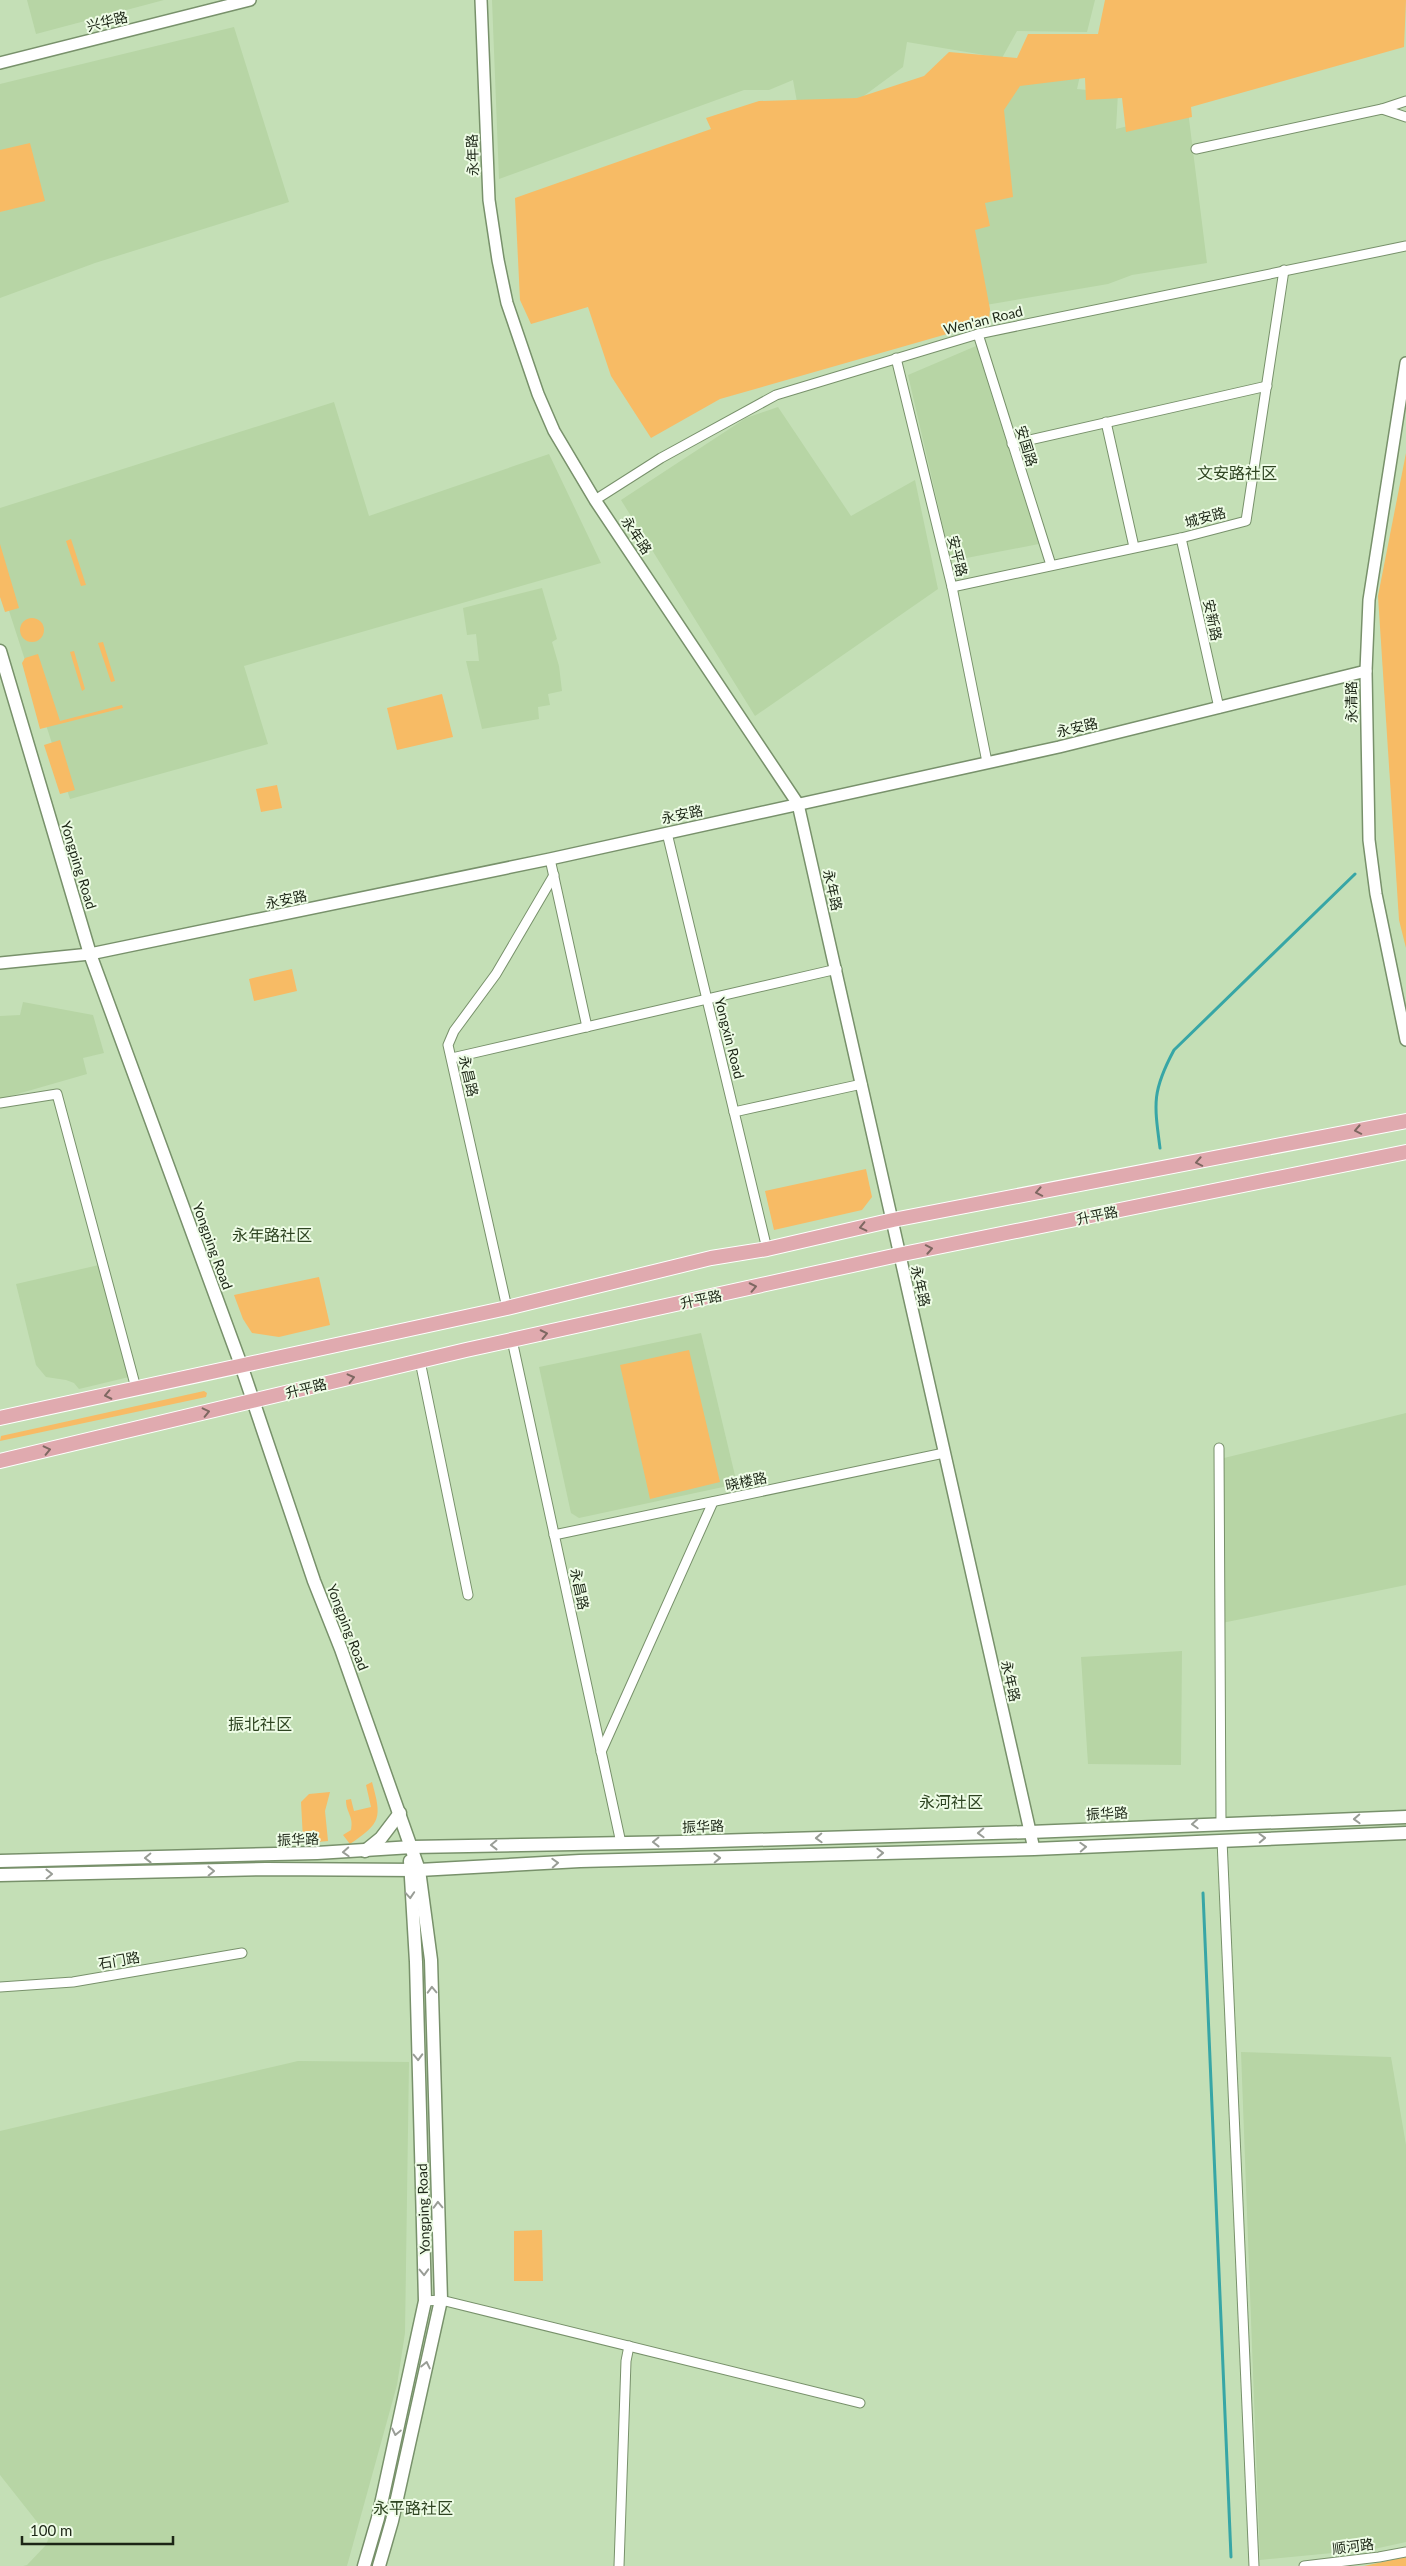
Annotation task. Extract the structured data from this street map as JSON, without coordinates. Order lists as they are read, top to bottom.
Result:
{
  "streets": {
    "main road": ["Yongping Road", "升平路", "振华路"],
    "street": [
      "兴华路",
      "永年路",
      "Wen'an Road",
      "安国路",
      "城安路",
      "安平路",
      "安新路",
      "永清路",
      "永安路",
      "Yongxin Road",
      "永昌路",
      "晓楼路",
      "石门路",
      "顺河路"
    ]
  },
  "crossings": [
    ["永年路", "Wen'an Road"],
    ["永年路", "永安路"],
    ["永年路", "升平路"],
    ["永年路", "晓楼路"],
    ["永年路", "振华路"],
    ["Wen'an Road", "安国路"],
    ["Wen'an Road", "城安路"],
    ["Wen'an Road", "安平路"],
    ["安国路", "城安路"],
    ["城安路", "安平路"],
    ["城安路", "安新路"],
    ["安平路", "永安路"],
    ["安新路", "永安路"],
    ["永清路", "永安路"],
    ["永安路", "Yongping Road"],
    ["永安路", "Yongxin Road"],
    ["Yongping Road", "升平路"],
    ["Yongping Road", "振华路"],
    ["永昌路", "升平路"],
    ["永昌路", "晓楼路"],
    ["永昌路", "振华路"]
  ],
  "districts": [
    "文安路社区",
    "永年路社区",
    "振北社区",
    "永河社区",
    "永平路社区"
  ],
  "scale_bar": "100 m"
}
